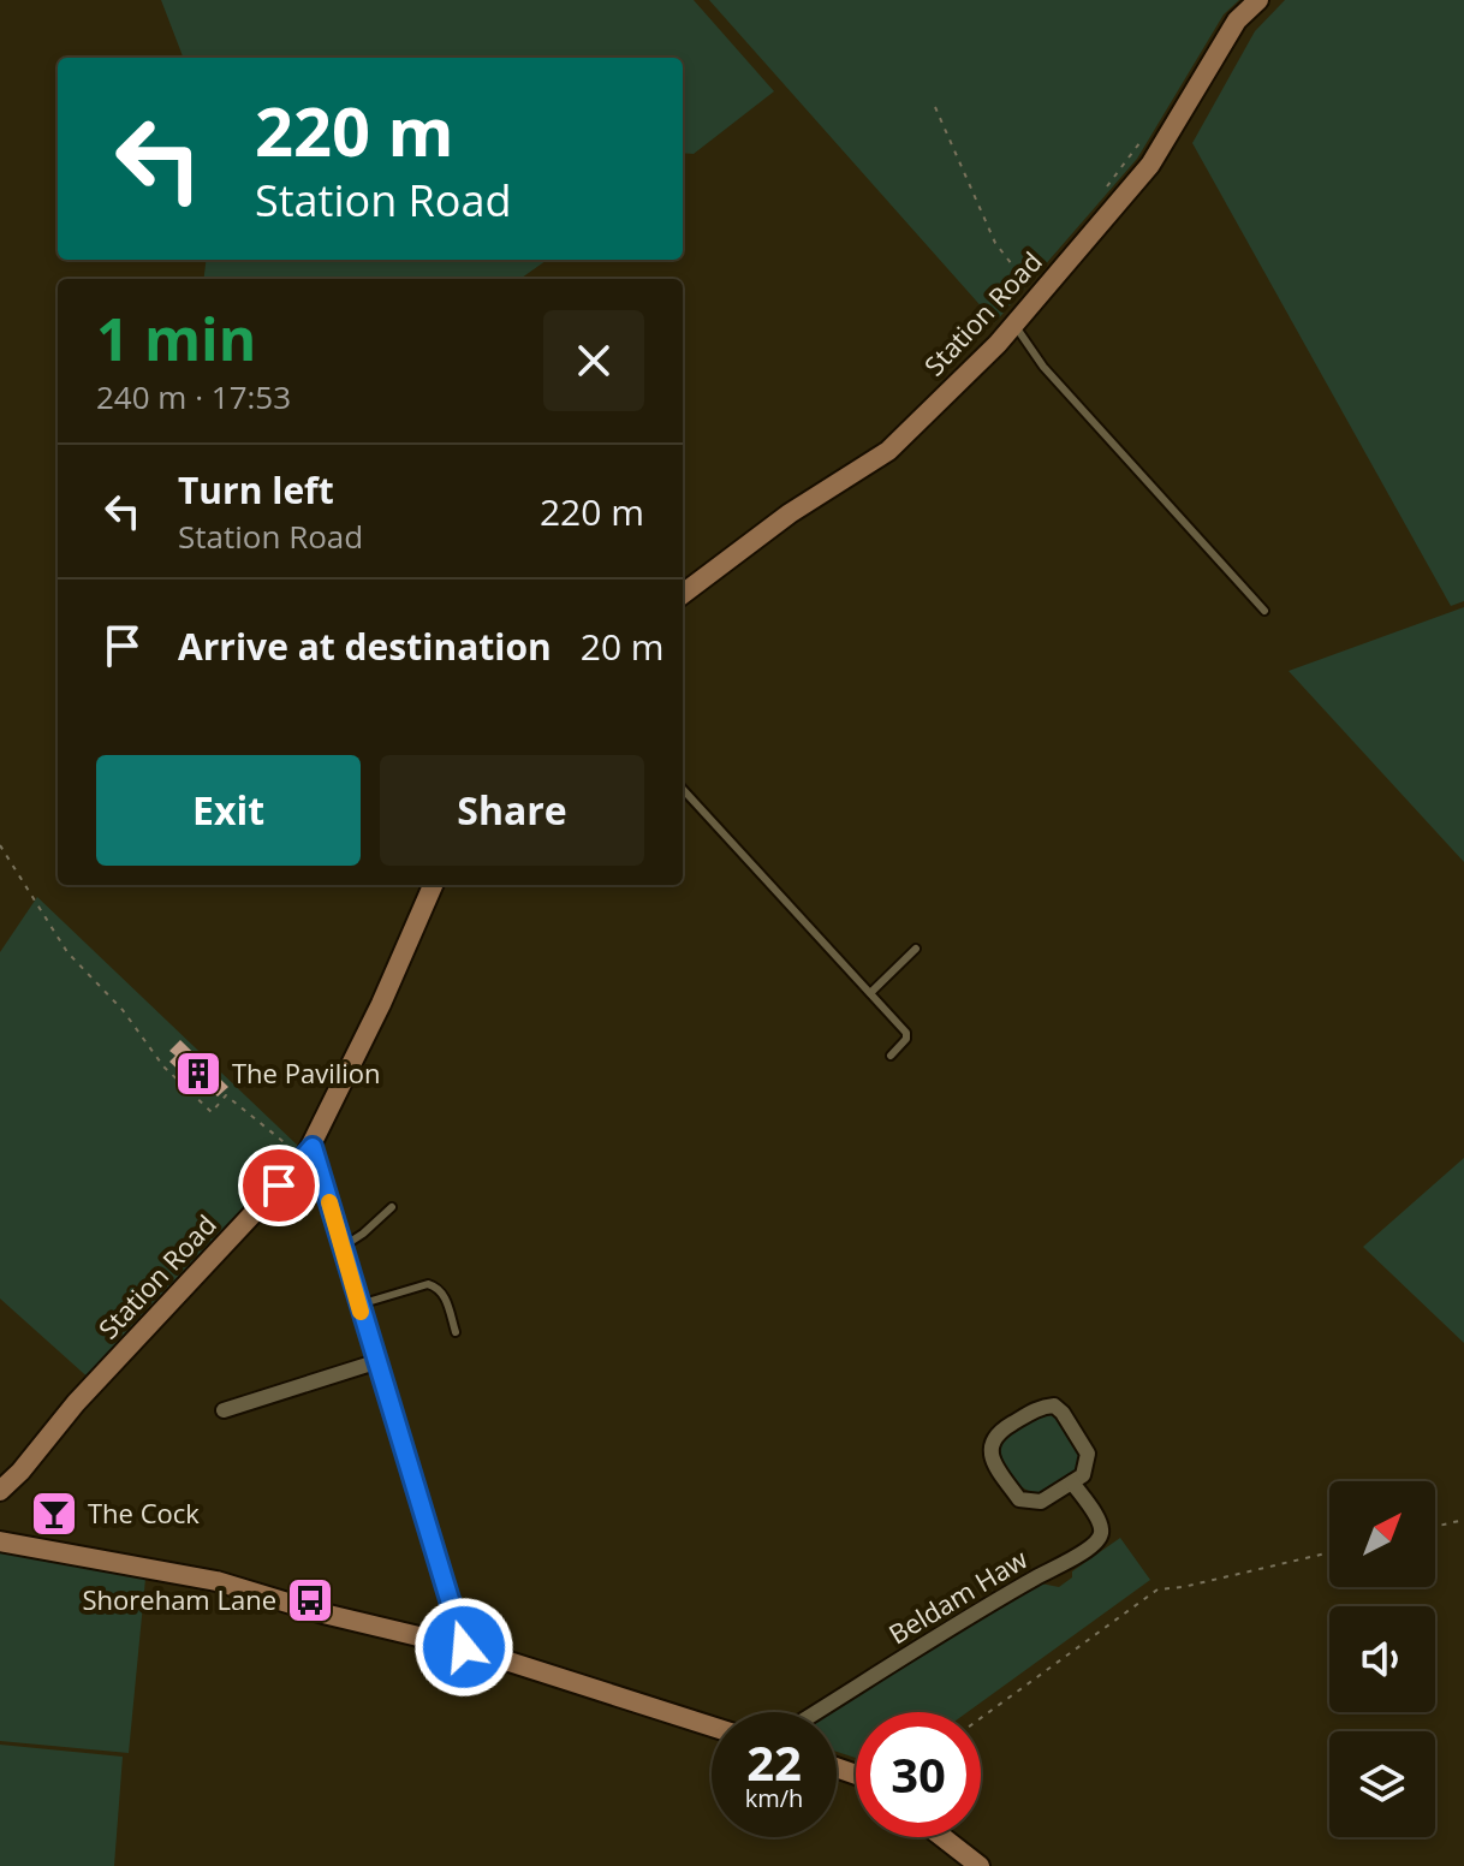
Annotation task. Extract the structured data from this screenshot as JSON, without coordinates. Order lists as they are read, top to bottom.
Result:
{
  "streets": {
    "street": ["Station Road", "Beldam Haw"]
  },
  "places": {
    "building": ["The Pavilion"],
    "bar": ["The Cock"],
    "bus stop": ["Shoreham Lane"]
  },
  "north": "top right",
  "page": {
    "turn": ["220 m", "Station Road"],
    "heading": ["1 min", "240 m · 17:53"],
    "list": [
      {
        "name": "Turn left",
        "note": "Station Road",
        "value": "220 m"
      },
      {
        "name": "Arrive at destination",
        "value": "20 m"
      }
    ],
    "buttons": ["Exit", "Share"],
    "speed": "22 km/h",
    "limit": "30"
  }
}
